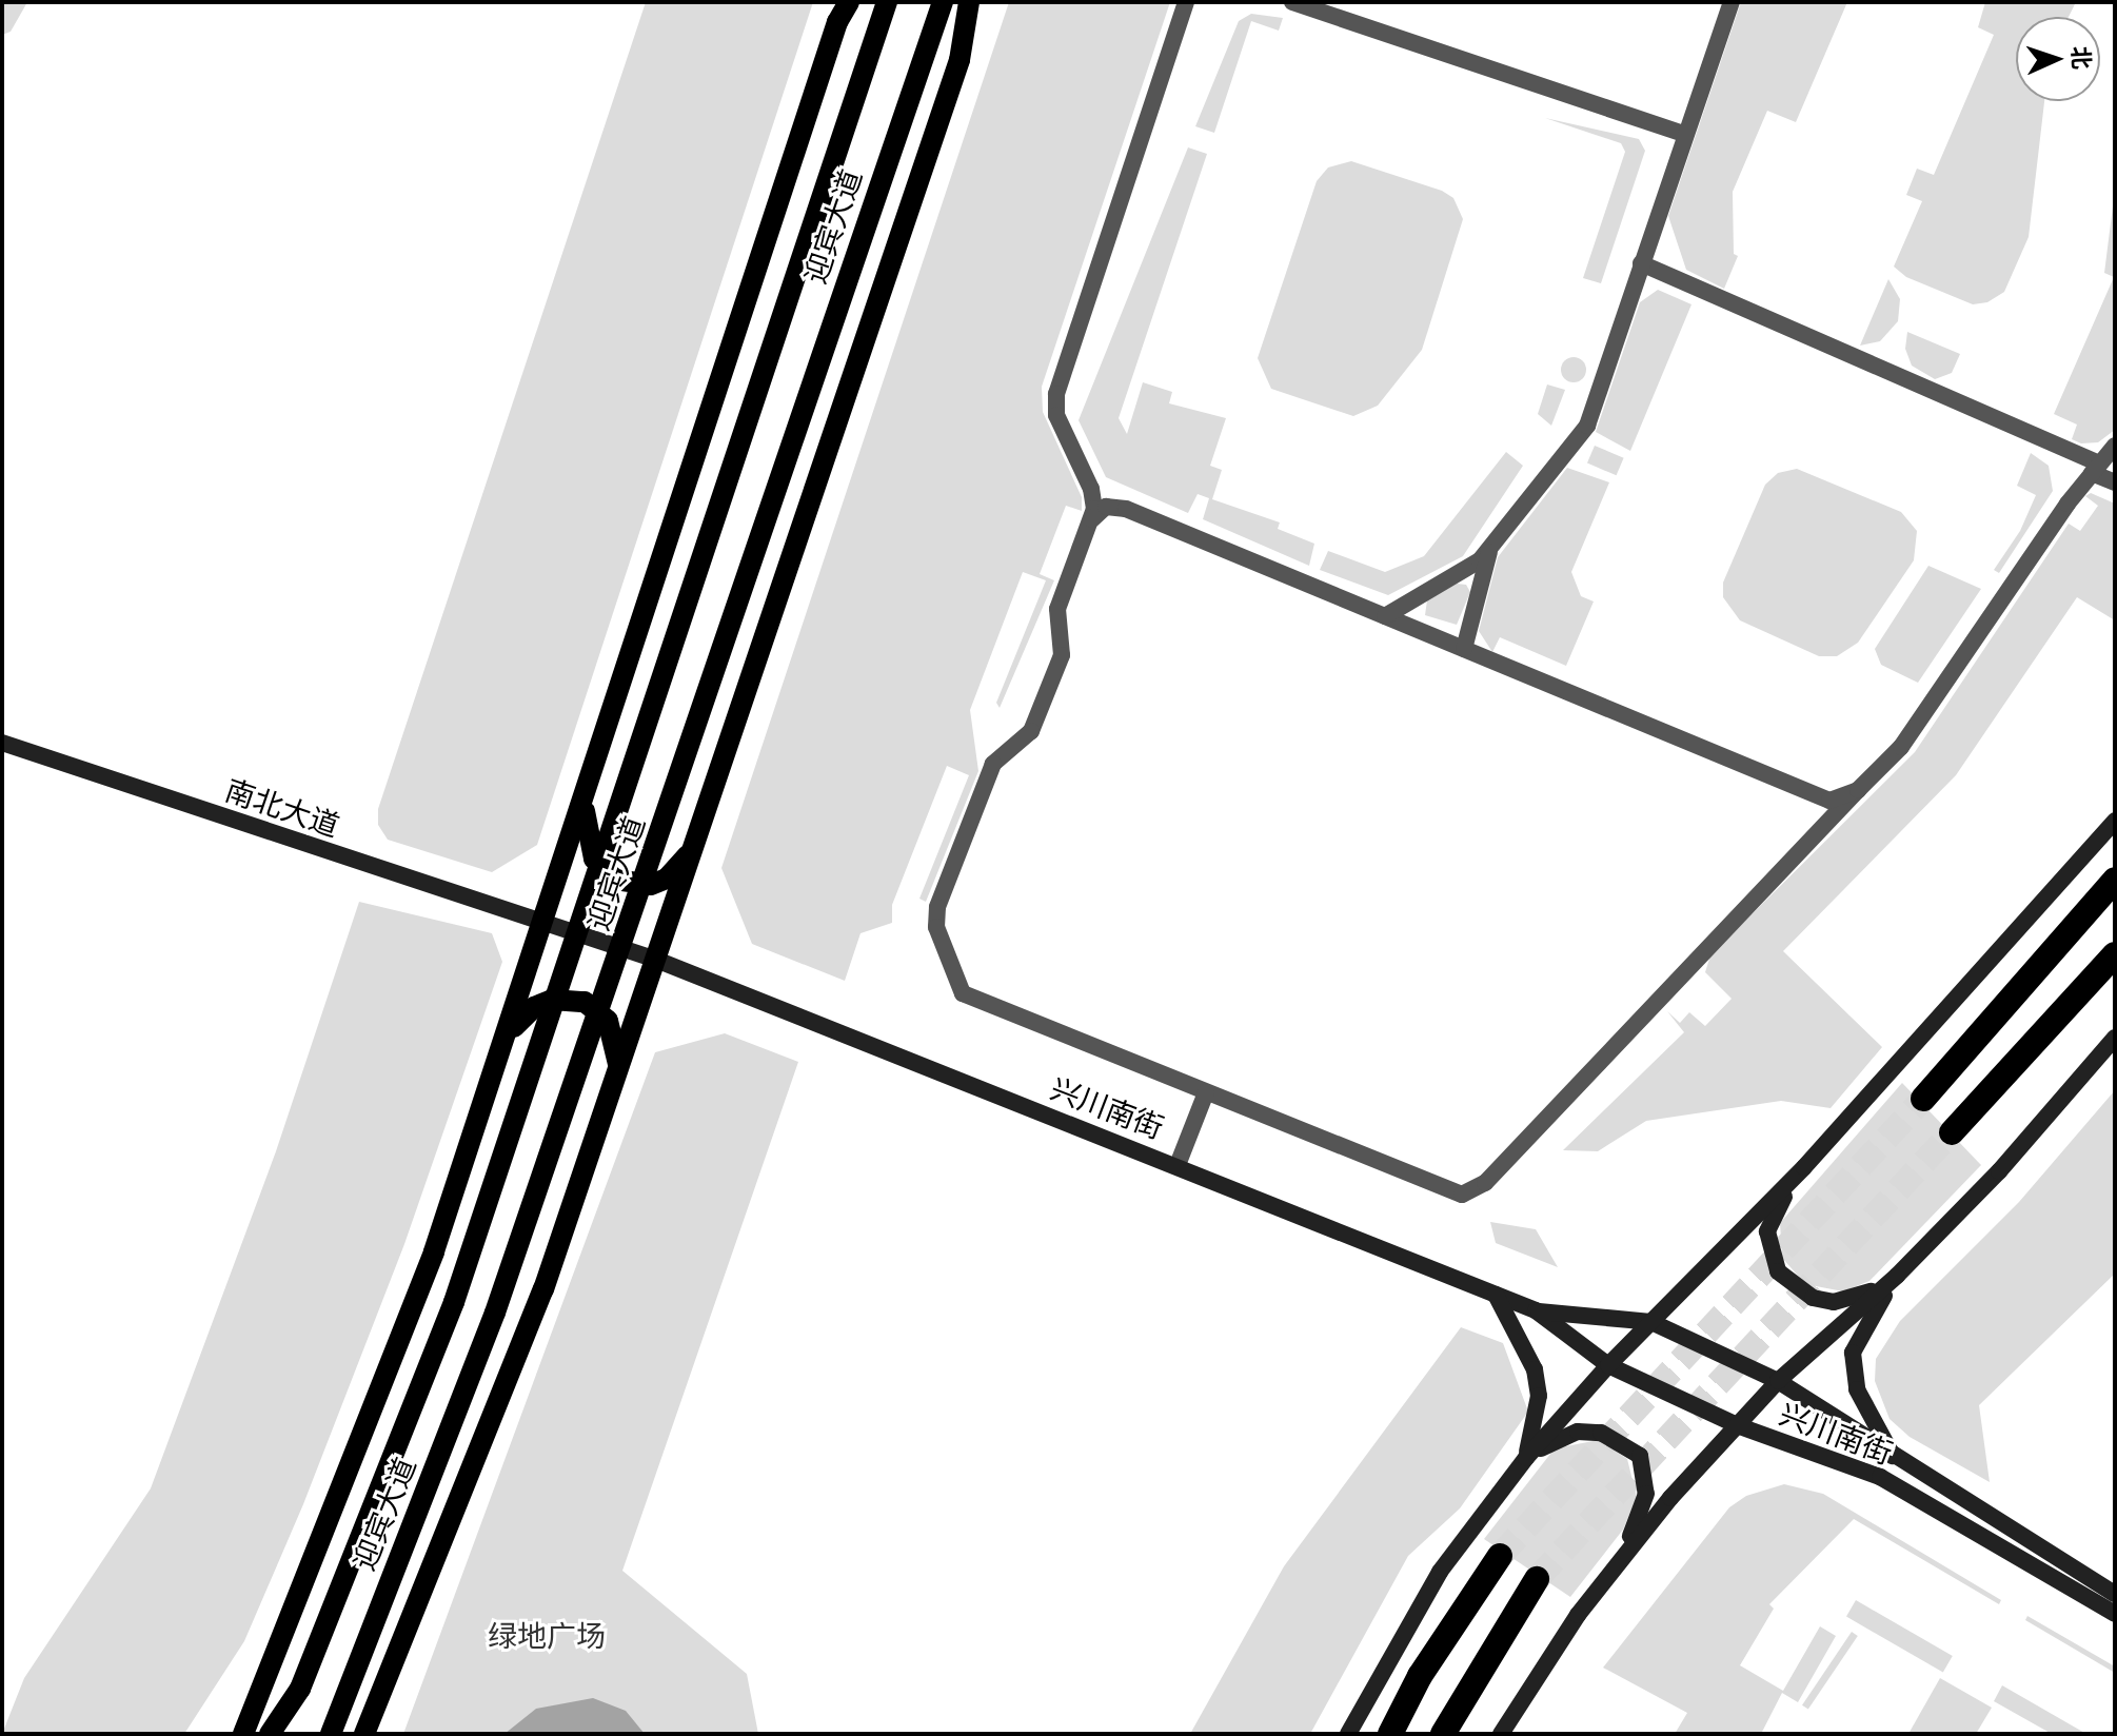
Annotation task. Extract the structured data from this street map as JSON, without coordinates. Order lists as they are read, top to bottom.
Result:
{
  "streets": {
    "main road": ["迎宾大道"],
    "street": ["南北大道", "兴川南街"]
  },
  "crossings": [
    ["南北大道", "兴川南街"]
  ],
  "parks": ["绿地广场"],
  "north": "right"
}
